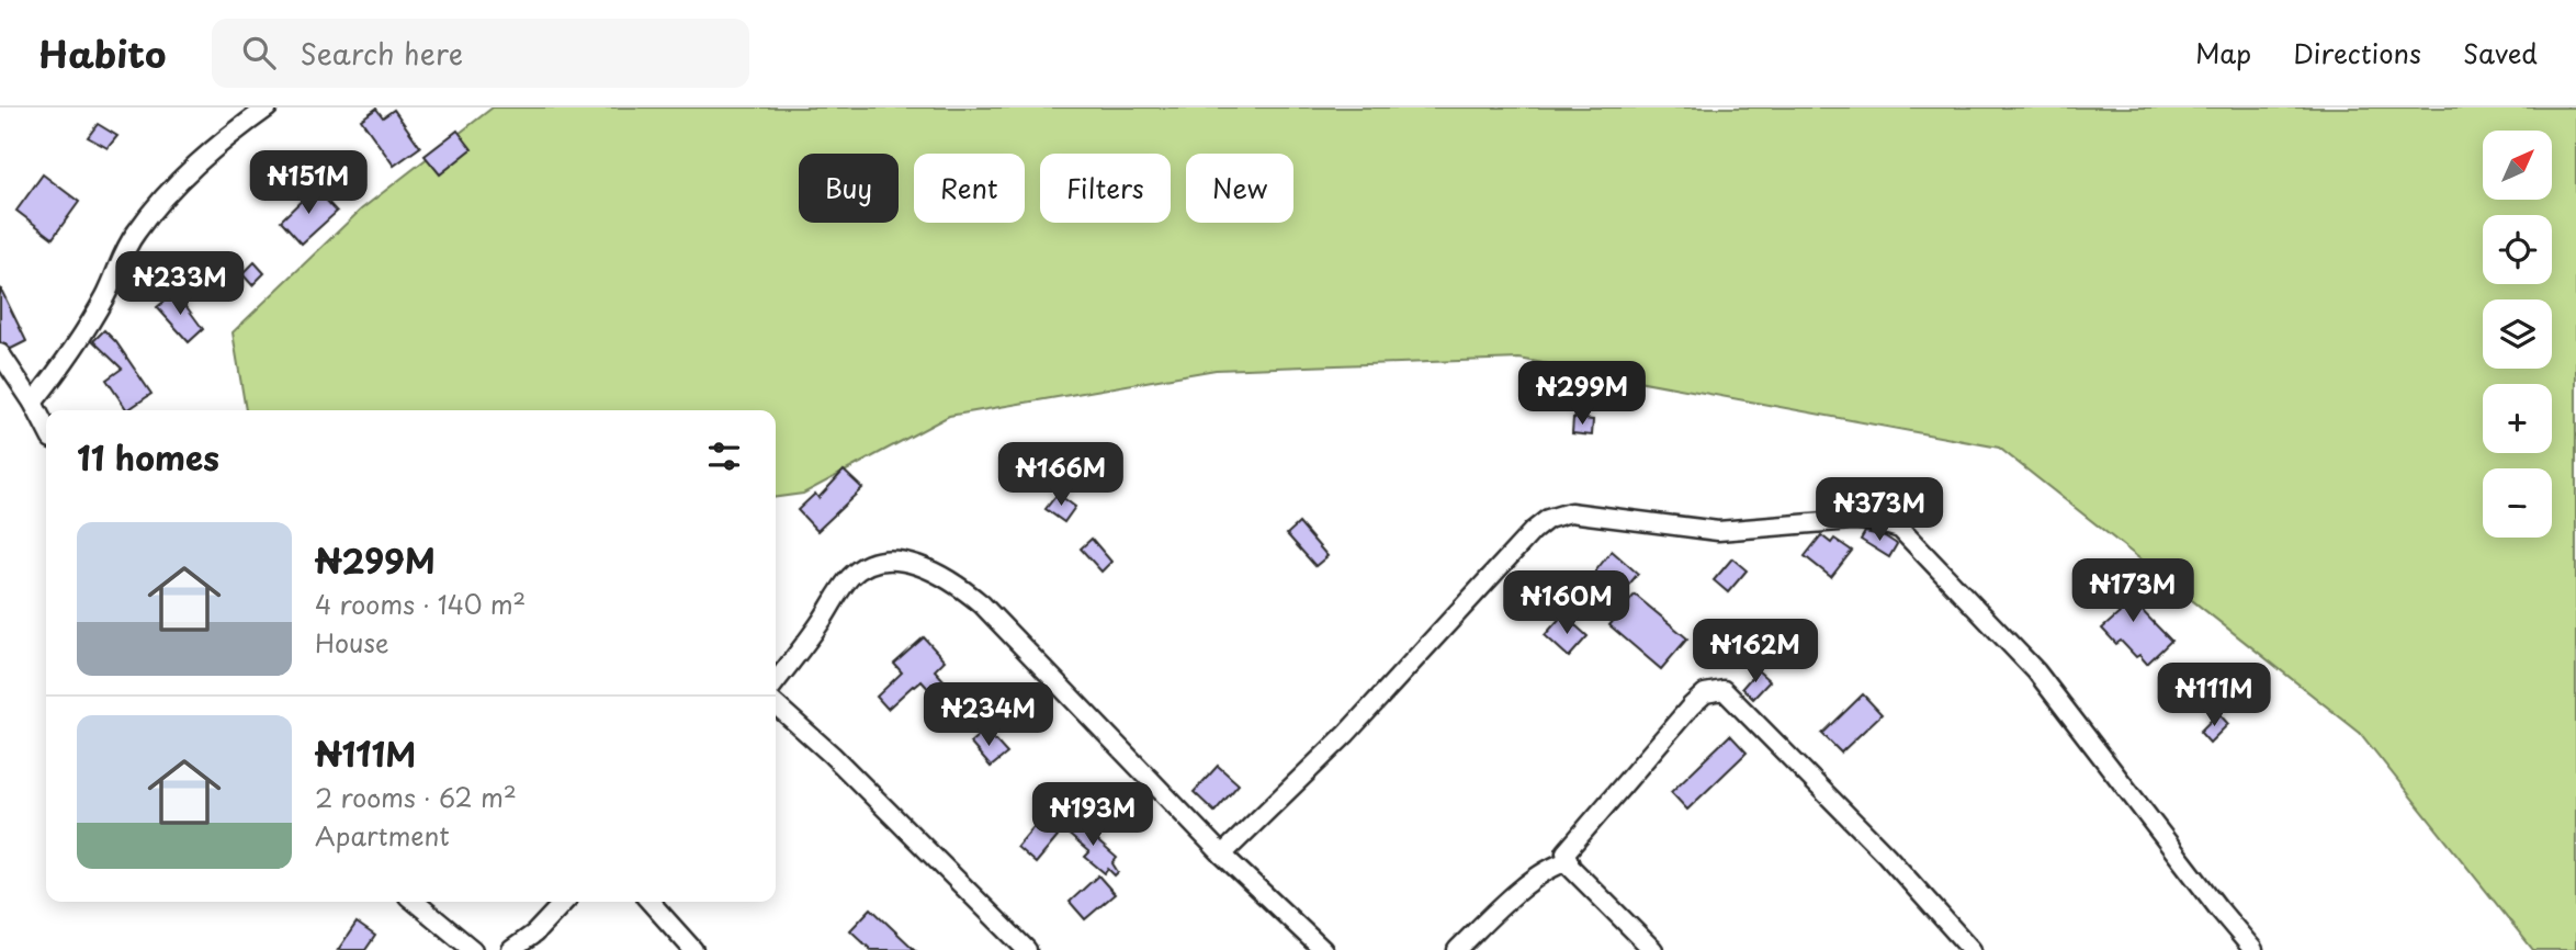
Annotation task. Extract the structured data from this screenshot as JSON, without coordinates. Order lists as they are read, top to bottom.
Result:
{
  "north": "top right",
  "page": {
    "header": "Habito",
    "search": "Search here",
    "nav": ["Map", "Directions", "Saved"],
    "map_buttons": ["+", "−"],
    "price": [
      "₦151M",
      "₦233M",
      "₦299M",
      "₦166M",
      "₦373M",
      "₦173M",
      "₦160M",
      "₦162M",
      "₦111M",
      "₦234M",
      "₦193M"
    ],
    "chip": [
      "Buy",
      "Rent",
      "Filters",
      "New"
    ],
    "heading": "11 homes",
    "list": [
      {
        "name": "₦299M",
        "note": "4 rooms · 140 m² · House"
      },
      {
        "name": "₦111M",
        "note": "2 rooms · 62 m² · Apartment"
      }
    ]
  }
}
